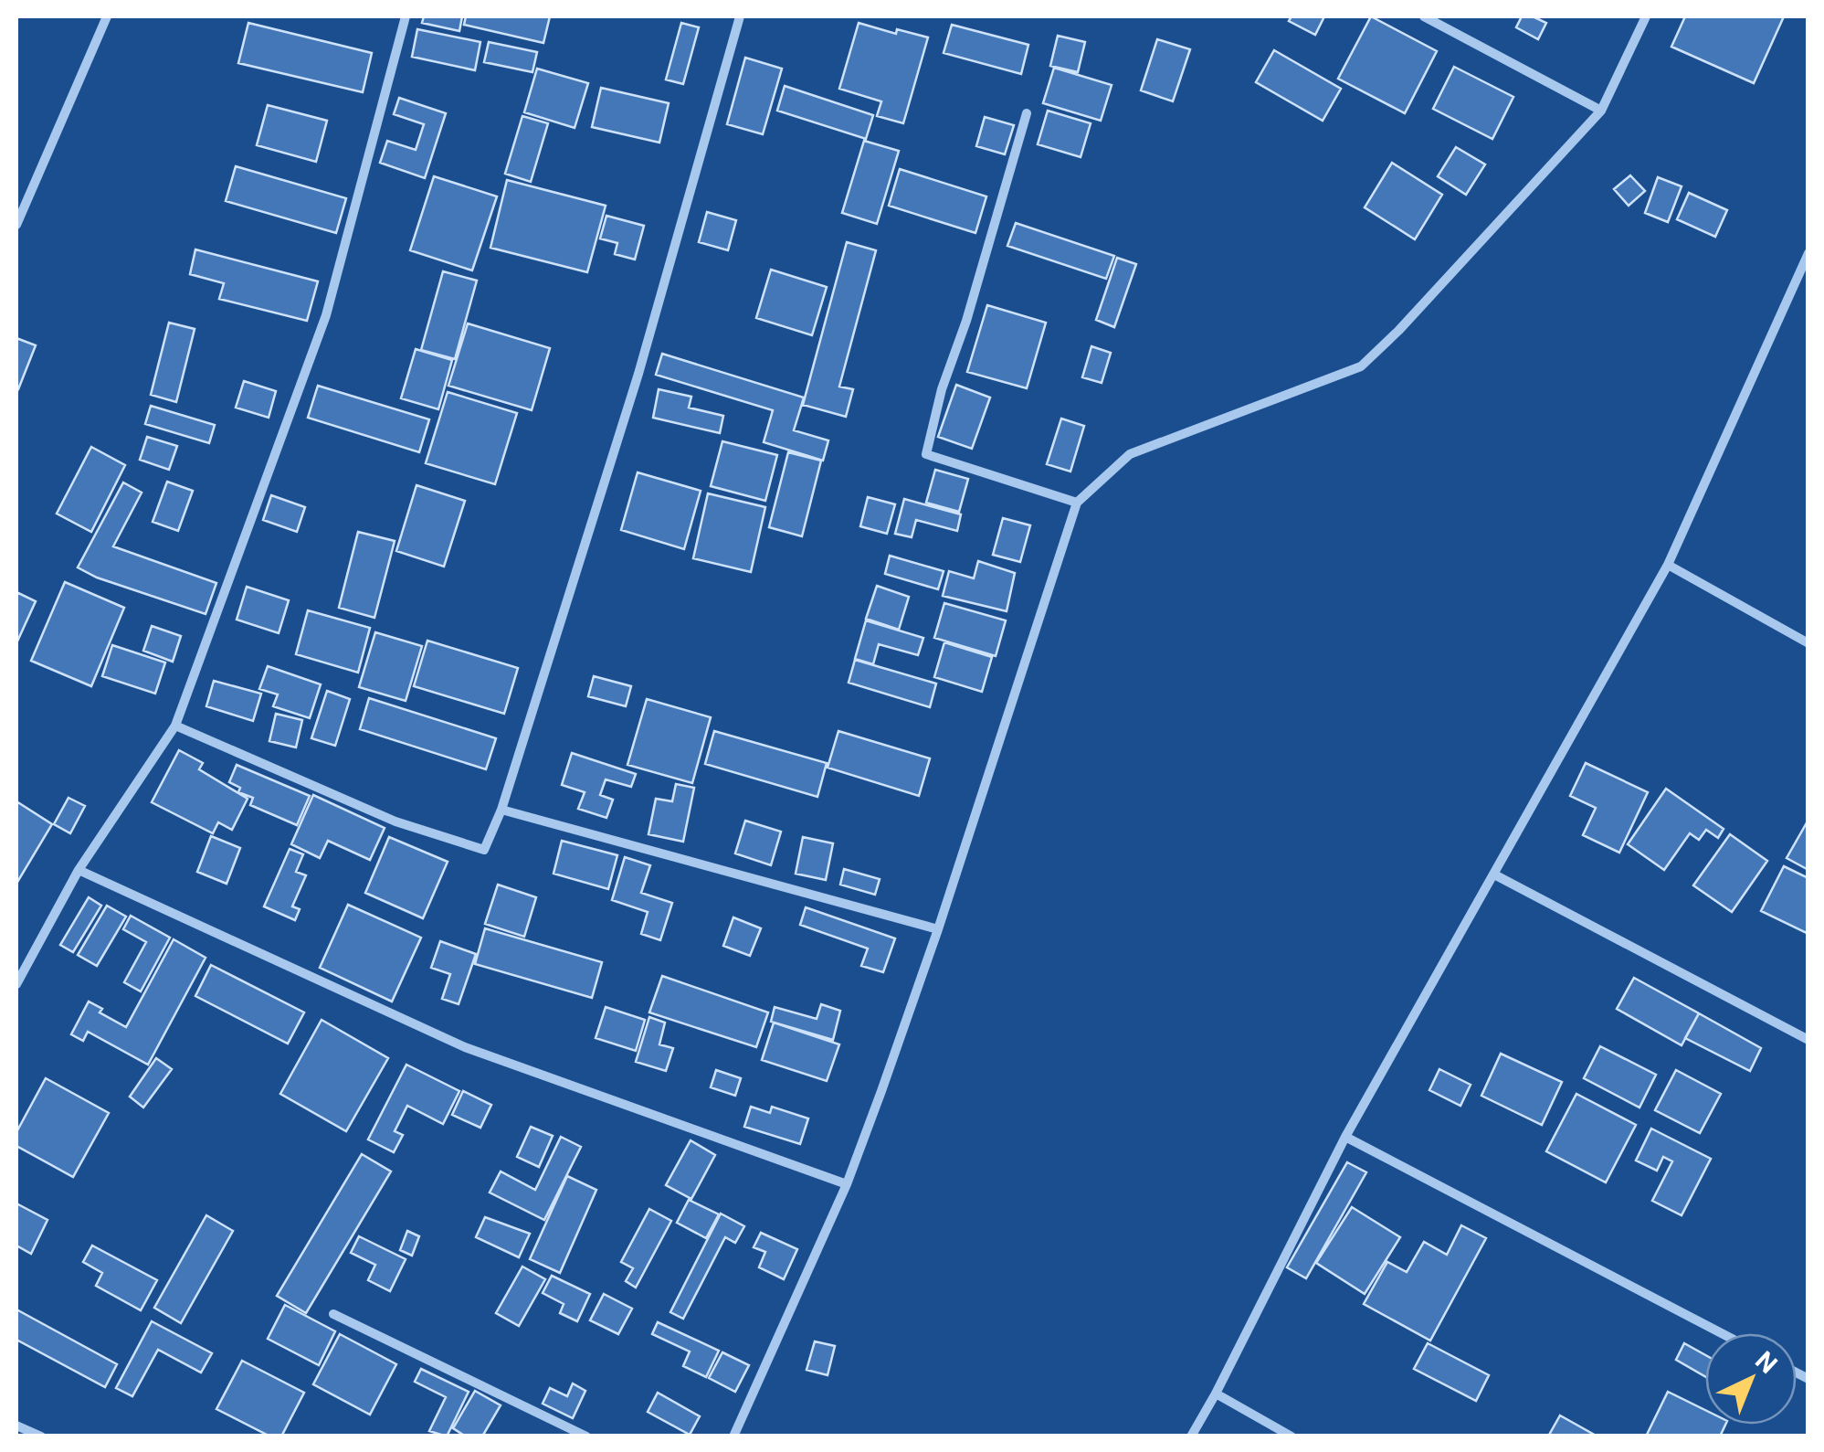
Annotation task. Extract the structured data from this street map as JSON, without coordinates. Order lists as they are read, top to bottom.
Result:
{
  "north": "top right"
}
